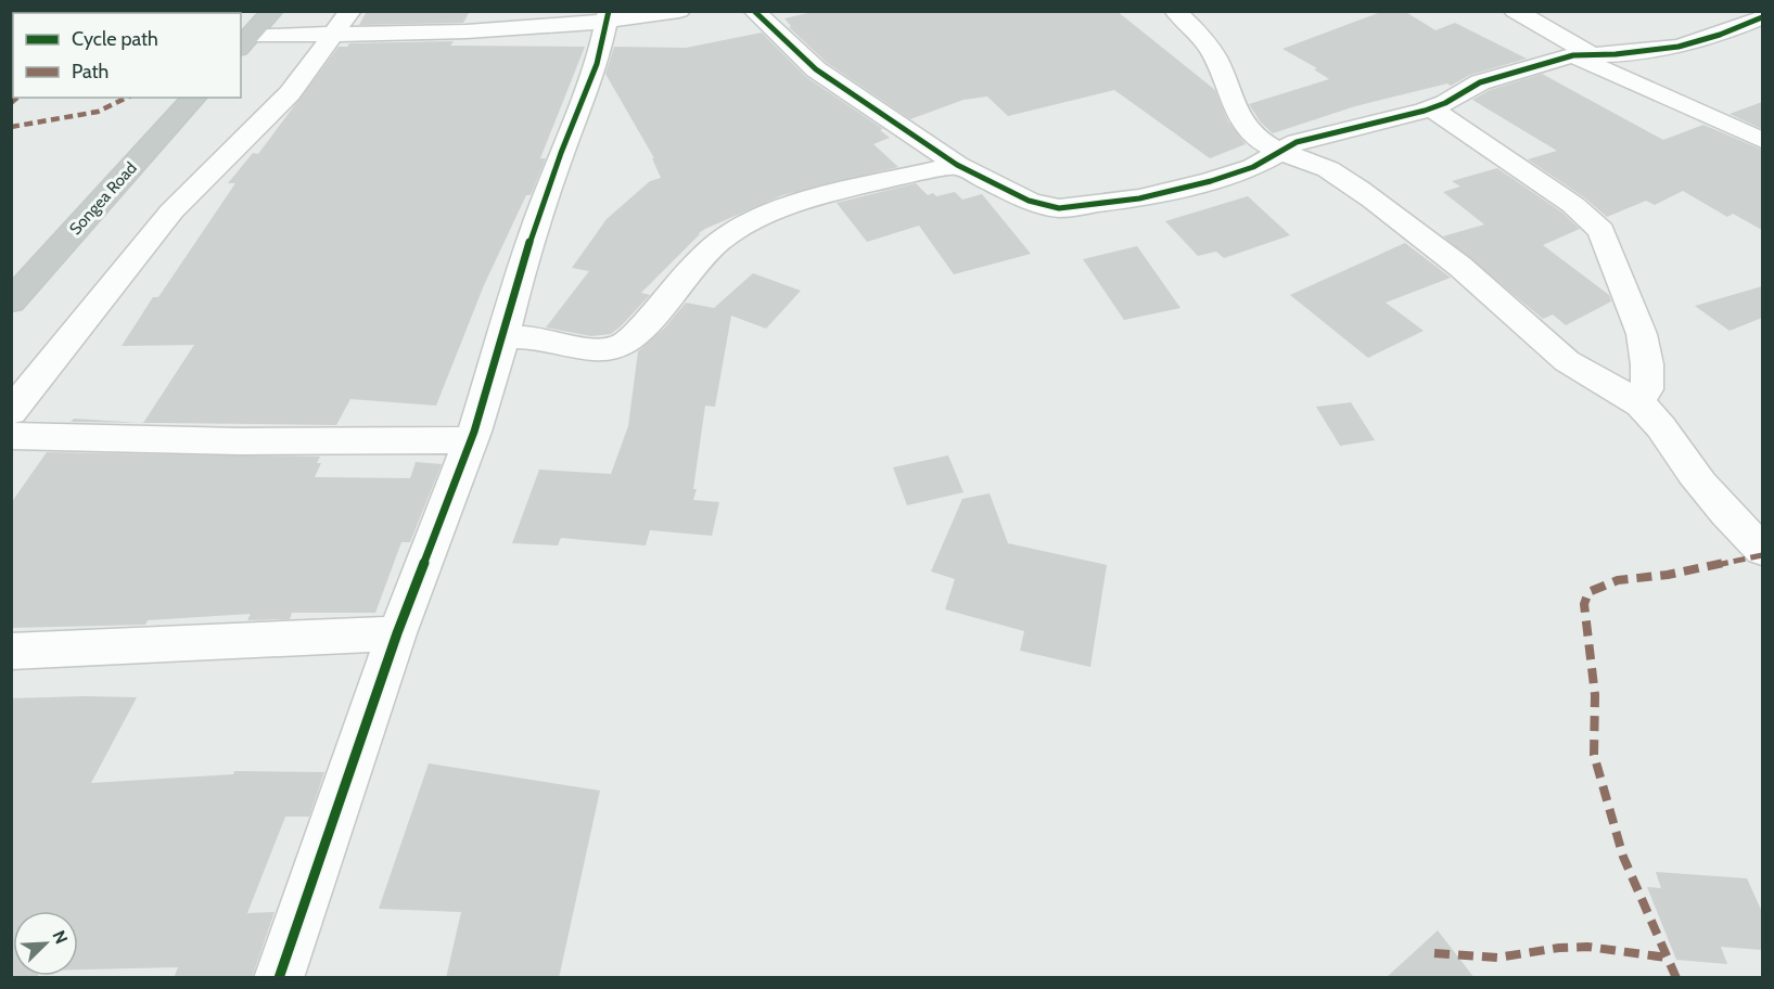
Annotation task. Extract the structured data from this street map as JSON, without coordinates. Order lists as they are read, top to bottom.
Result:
{
  "streets": {
    "highway": ["Songea Road"]
  },
  "legend": ["Cycle path", "Path"],
  "north": "top right"
}
